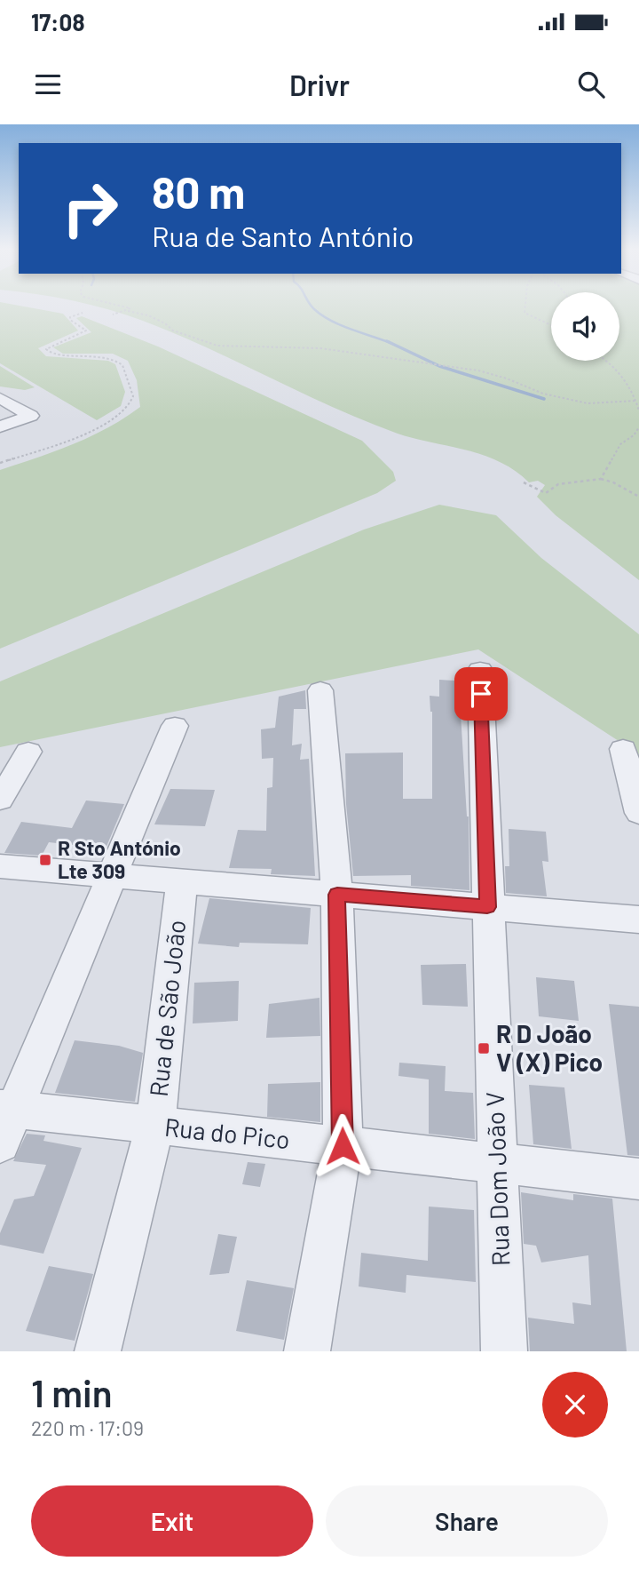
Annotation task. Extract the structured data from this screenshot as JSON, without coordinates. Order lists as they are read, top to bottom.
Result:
{
  "streets": {
    "street": ["Rua de São João", "Rua do Pico", "Rua Dom João V"]
  },
  "crossings": [
    ["Rua de São João", "Rua do Pico"],
    ["Rua do Pico", "Rua Dom João V"]
  ],
  "places": {
    "transit": ["R Sto António Lte 309", "R D João V (X) Pico"]
  },
  "page": {
    "status": "17:08",
    "header": "Drivr",
    "turn": ["80 m", "Rua de Santo António"],
    "heading": ["1 min", "220 m · 17:09"],
    "buttons": ["Exit", "Share"]
  }
}
